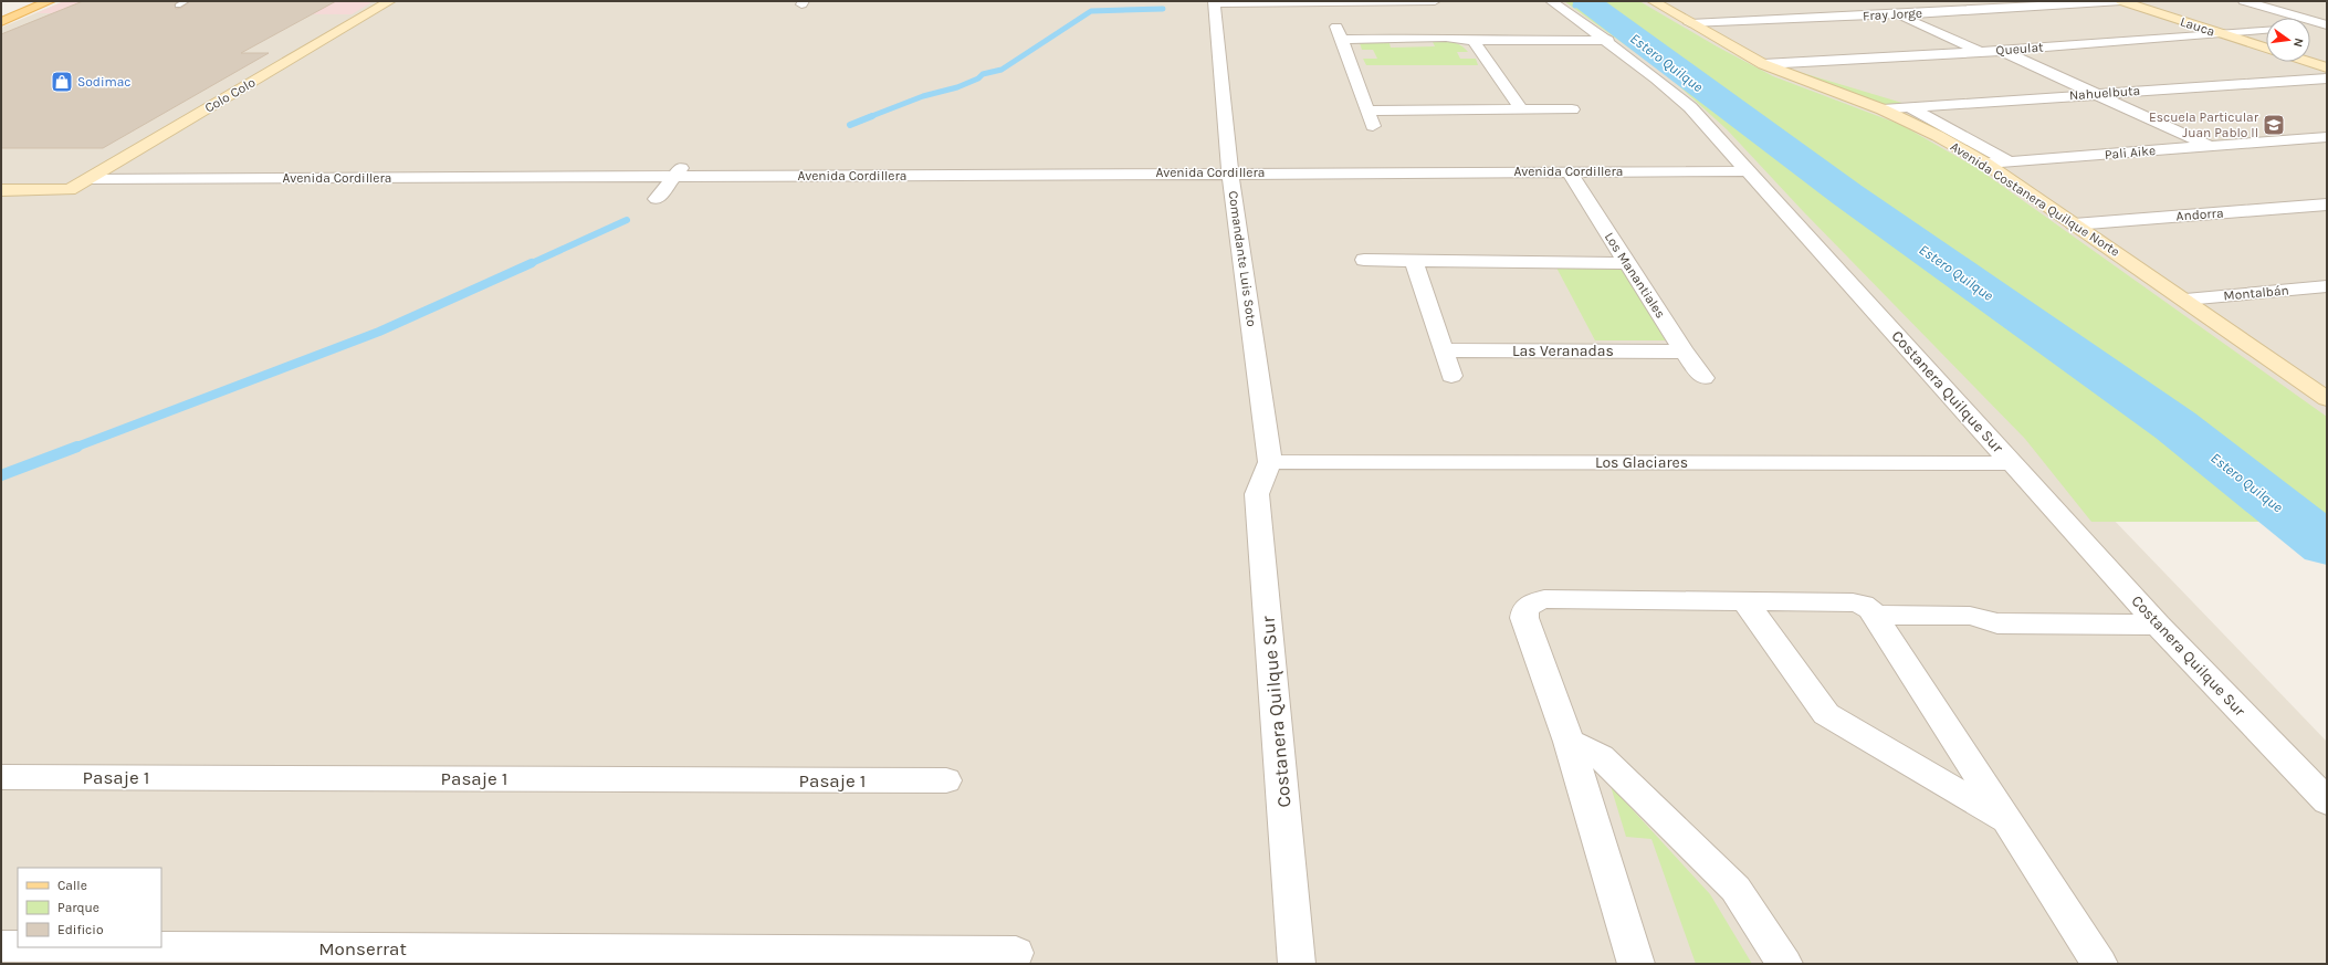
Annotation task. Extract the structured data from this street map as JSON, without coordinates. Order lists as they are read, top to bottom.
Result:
{
  "streets": {
    "street": [
      "Fray Jorge",
      "Lauca",
      "Queulat",
      "Nahuelbuta",
      "Colo Colo",
      "Pali Aike",
      "Avenida Cordillera",
      "Avenida Costanera Quilque Norte",
      "Andorra",
      "Comandante Luis Soto",
      "Los Manantiales",
      "Montalbán",
      "Las Veranadas",
      "Costanera Quilque Sur",
      "Los Glaciares",
      "Pasaje 1",
      "Monserrat"
    ]
  },
  "crossings": [
    ["Fray Jorge", "Lauca"],
    ["Fray Jorge", "Avenida Costanera Quilque Norte"],
    ["Lauca", "Queulat"],
    ["Queulat", "Avenida Costanera Quilque Norte"],
    ["Nahuelbuta", "Avenida Costanera Quilque Norte"],
    ["Colo Colo", "Avenida Cordillera"],
    ["Pali Aike", "Avenida Costanera Quilque Norte"],
    ["Avenida Cordillera", "Comandante Luis Soto"],
    ["Avenida Cordillera", "Los Manantiales"],
    ["Avenida Cordillera", "Costanera Quilque Sur"],
    ["Avenida Costanera Quilque Norte", "Andorra"],
    ["Avenida Costanera Quilque Norte", "Montalbán"],
    ["Comandante Luis Soto", "Costanera Quilque Sur"],
    ["Comandante Luis Soto", "Los Glaciares"],
    ["Los Manantiales", "Las Veranadas"],
    ["Costanera Quilque Sur", "Los Glaciares"]
  ],
  "water": ["Estero Quilque"],
  "places": {
    "shop": ["Sodimac"],
    "school or university": ["Escuela Particular Juan Pablo II"]
  },
  "legend": ["Calle", "Parque", "Edificio"],
  "north": "right"
}
